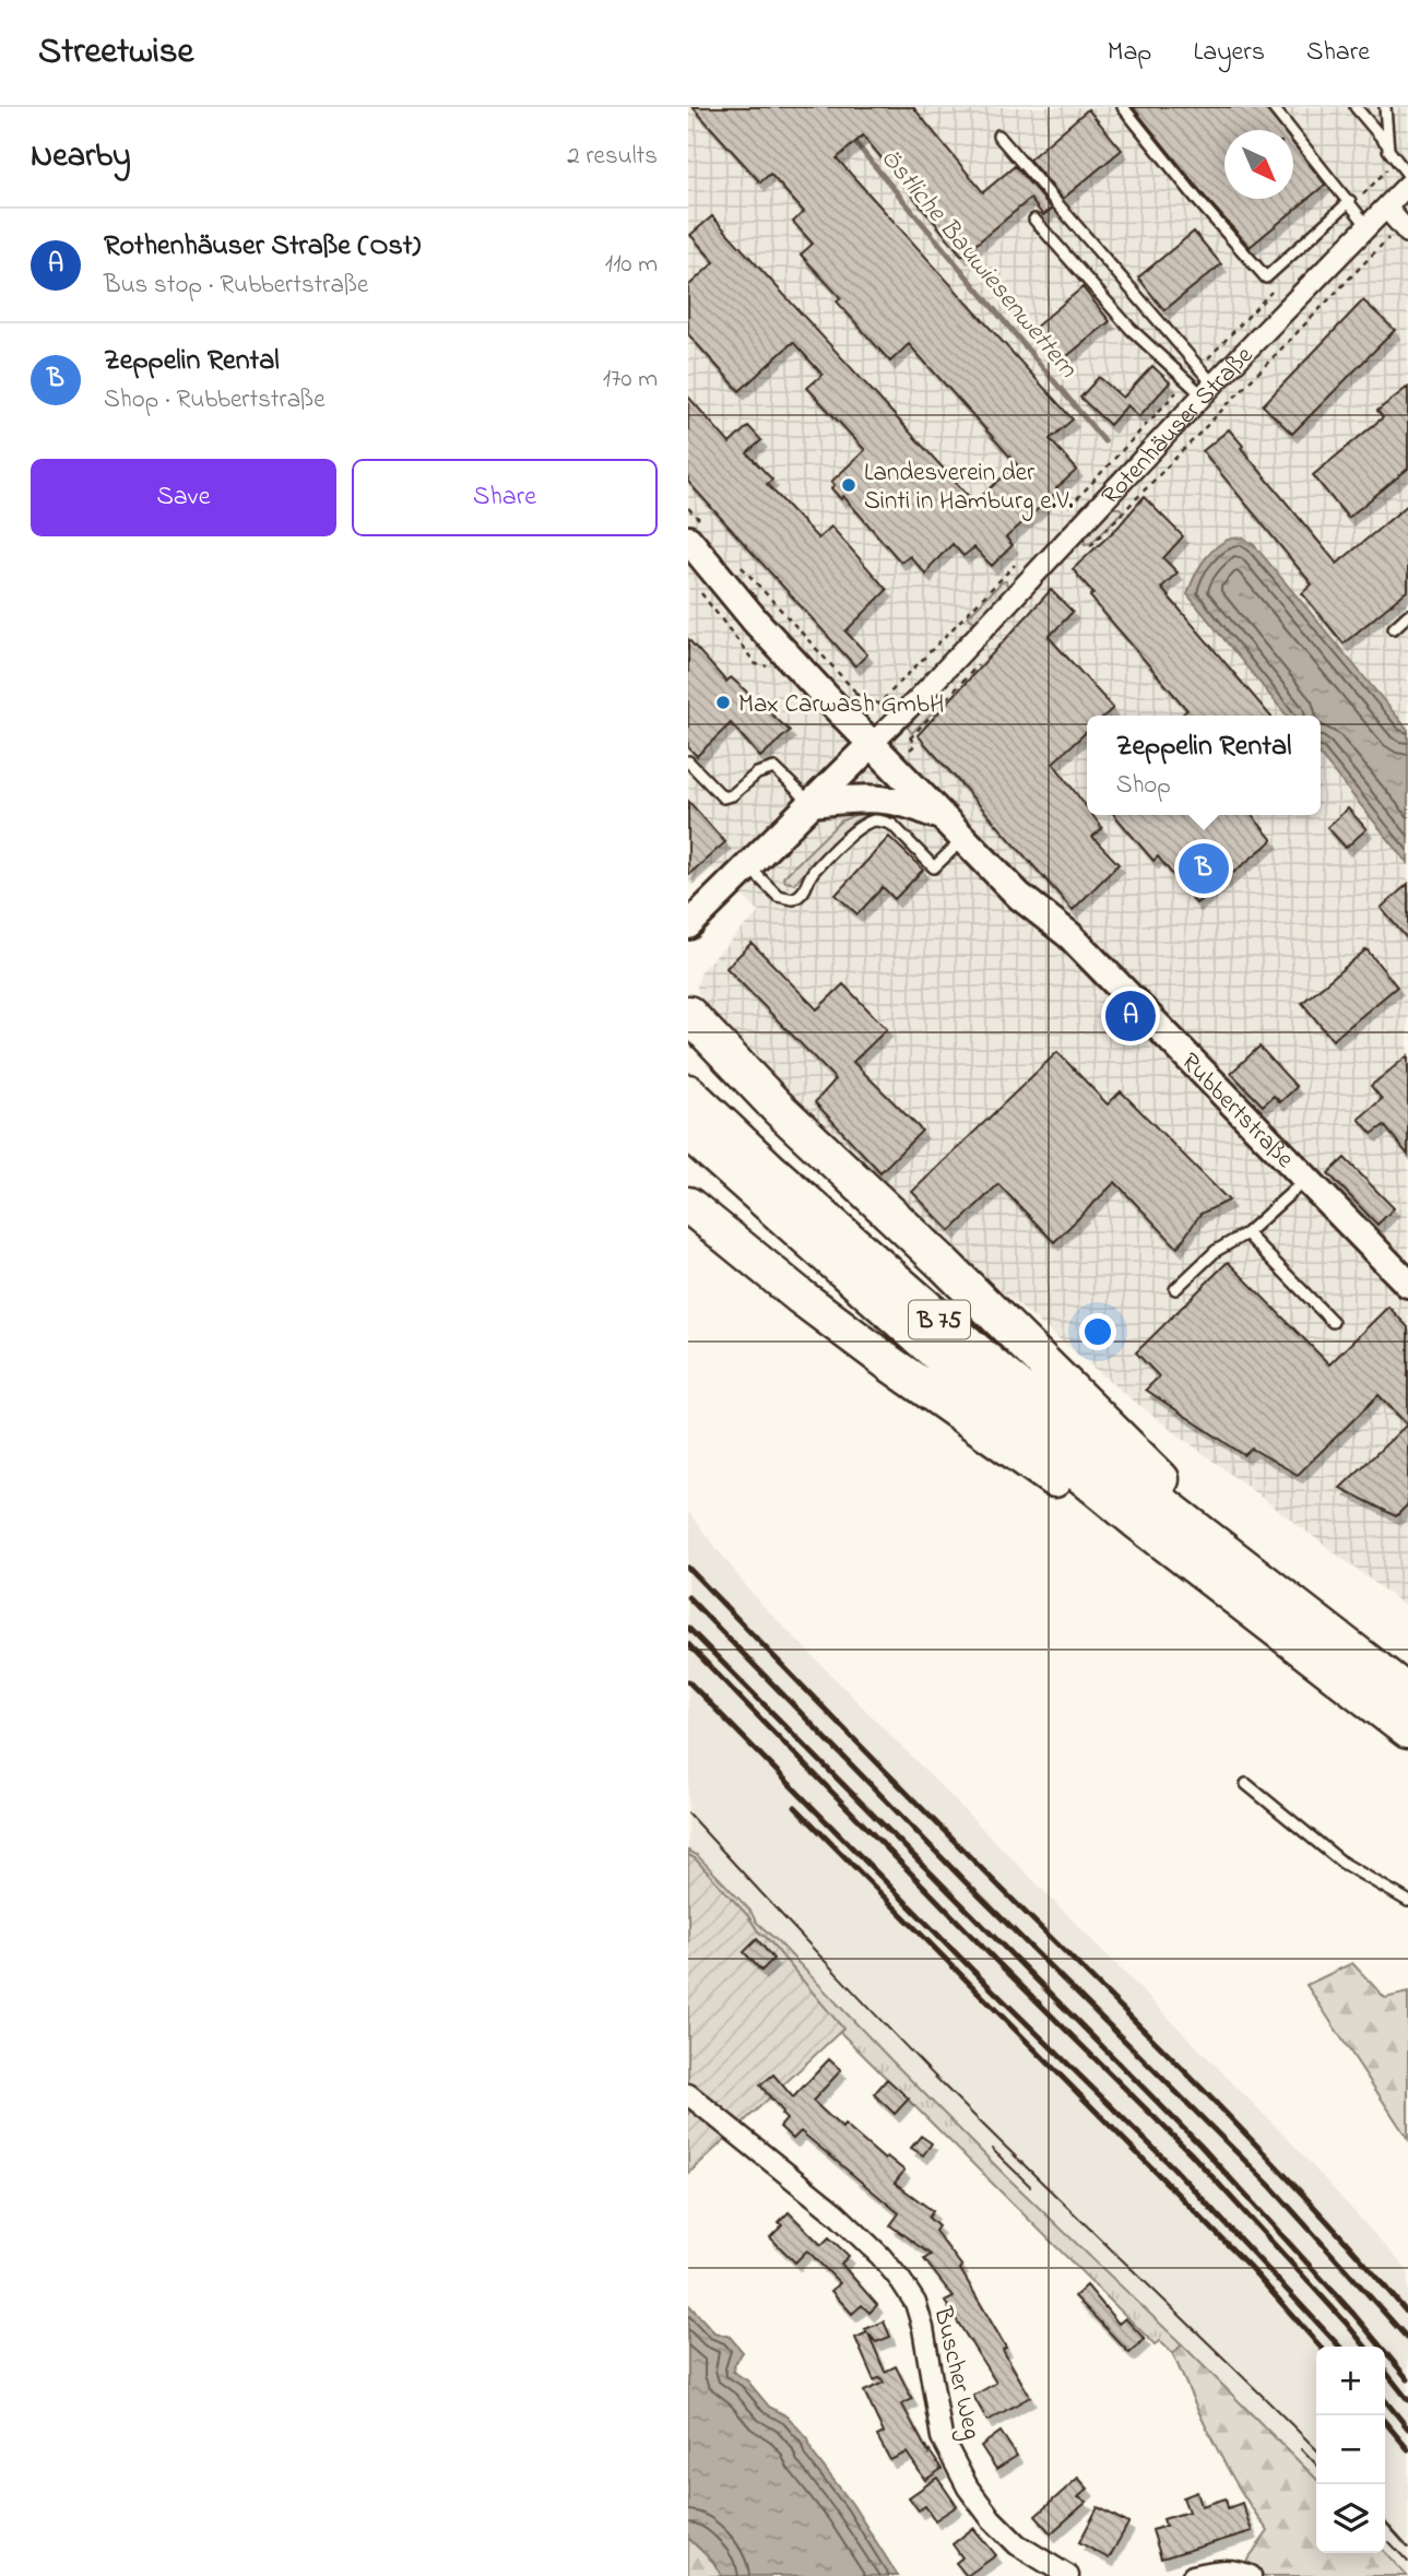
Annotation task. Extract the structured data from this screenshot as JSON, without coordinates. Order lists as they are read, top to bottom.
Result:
{
  "streets": {
    "highway": ["B 75"],
    "street": ["Rotenhäuser Straße", "Rubbertstraße", "Buscher Weg"]
  },
  "crossings": [
    ["Rotenhäuser Straße", "Rubbertstraße"]
  ],
  "water": ["Östliche Bauwiesenwettern"],
  "places": ["Landesverein der Sinti in Hamburg e.V.", "Max Carwash GmbH"],
  "north": "bottom right",
  "page": {
    "header": "Streetwise",
    "nav": ["Map", "Layers", "Share"],
    "heading": ["Nearby", "2 results"],
    "list": [
      {
        "mark": "A",
        "name": "Rothenhäuser Straße (Ost)",
        "note": "Bus stop · Rubbertstraße",
        "value": "110 m"
      },
      {
        "mark": "B",
        "name": "Zeppelin Rental",
        "note": "Shop · Rubbertstraße",
        "value": "170 m"
      }
    ],
    "buttons": ["Save", "Share"],
    "popup": ["Zeppelin Rental", "Shop"],
    "pins": ["B", "A"],
    "map_buttons": ["+", "−"]
  }
}
